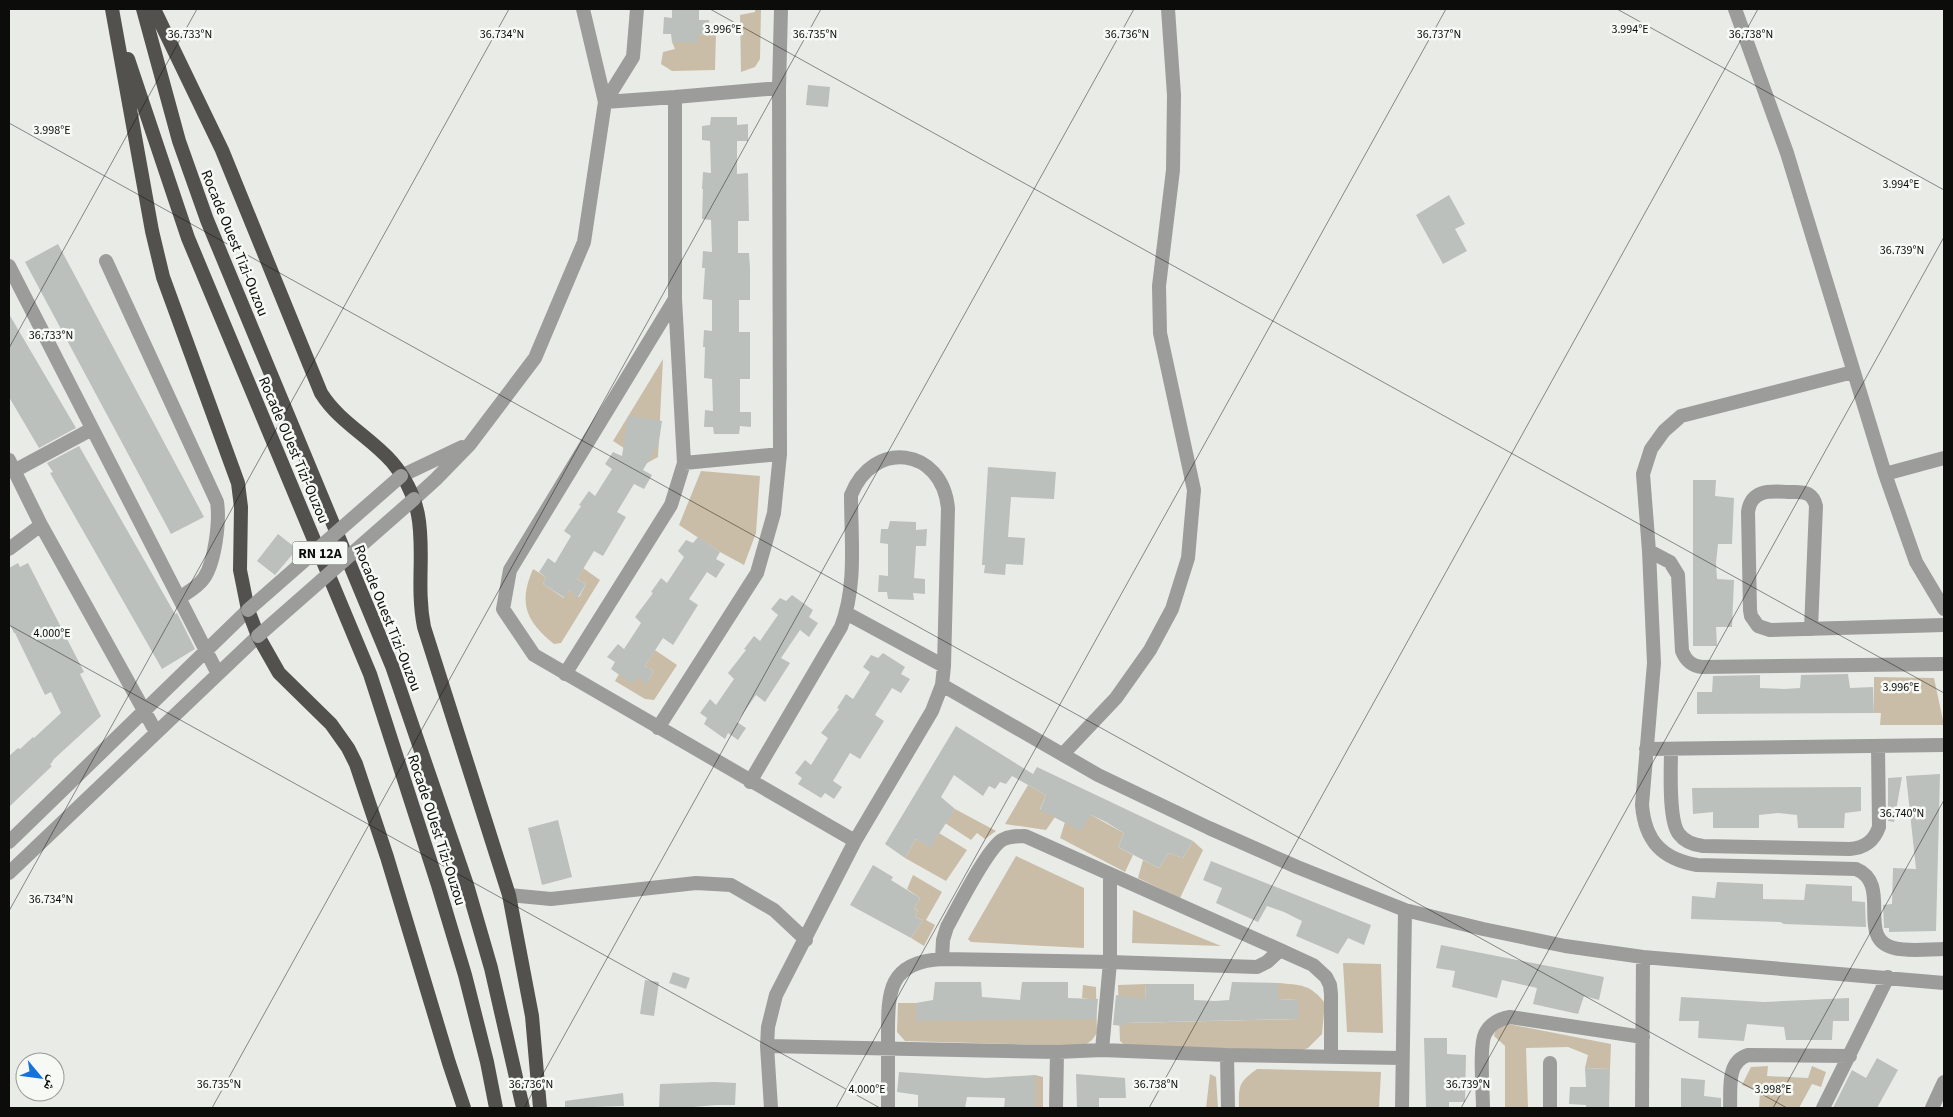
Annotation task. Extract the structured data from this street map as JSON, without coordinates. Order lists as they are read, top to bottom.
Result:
{
  "streets": {
    "highway": ["Rocade Ouest Tizi-Ouzou", "Rocade OUest Tizi-Ouzou", "RN 12A"]
  },
  "north": "bottom right",
  "coordinates": [
    "3.996°E",
    "3.994°E",
    "36.733°N",
    "36.734°N",
    "36.735°N",
    "36.736°N",
    "36.737°N",
    "36.738°N",
    "3.998°E",
    "36.739°N",
    "4.000°E",
    "36.740°N"
  ]
}
